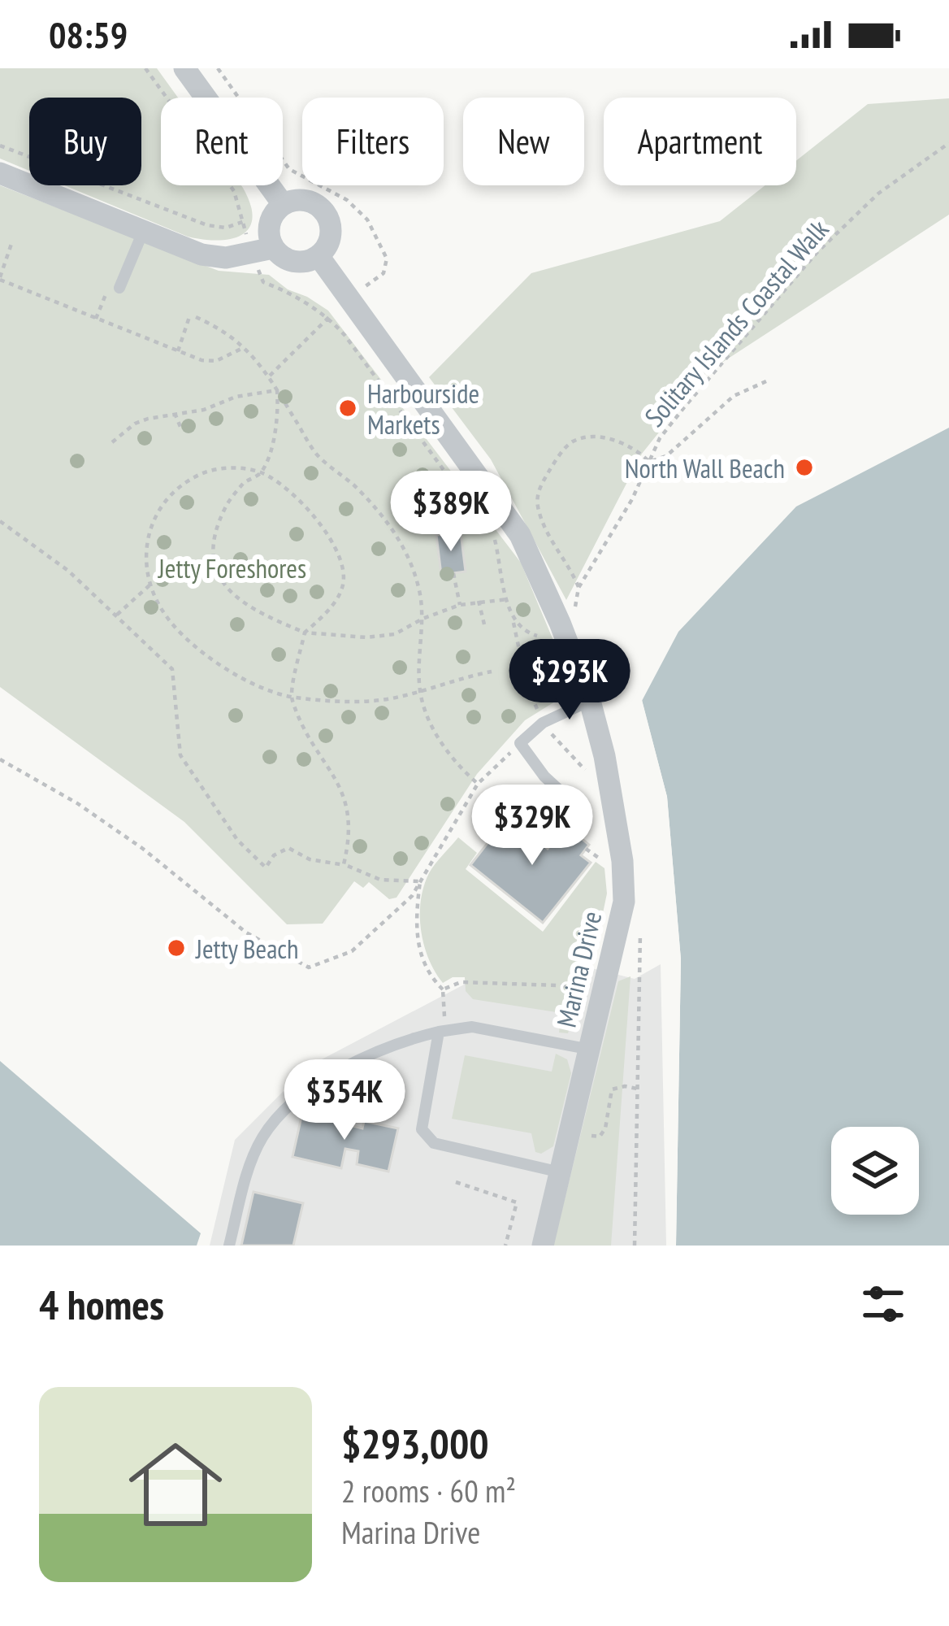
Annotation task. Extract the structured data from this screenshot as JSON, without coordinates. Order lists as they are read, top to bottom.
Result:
{
  "streets": {
    "street": ["Marina Drive"],
    "path": ["Solitary Islands Coastal Walk"]
  },
  "parks": ["Jetty Foreshores"],
  "places": ["Harbourside Markets", "North Wall Beach", "Jetty Beach"],
  "page": {
    "status": "08:59",
    "chip": [
      "Buy",
      "Rent",
      "Filters",
      "New",
      "Apartment"
    ],
    "price": [
      "$389K",
      "$293K",
      "$329K",
      "$354K"
    ],
    "heading": "4 homes",
    "list": [
      {
        "name": "$293,000",
        "note": "2 rooms · 60 m² · Marina Drive"
      }
    ]
  }
}
